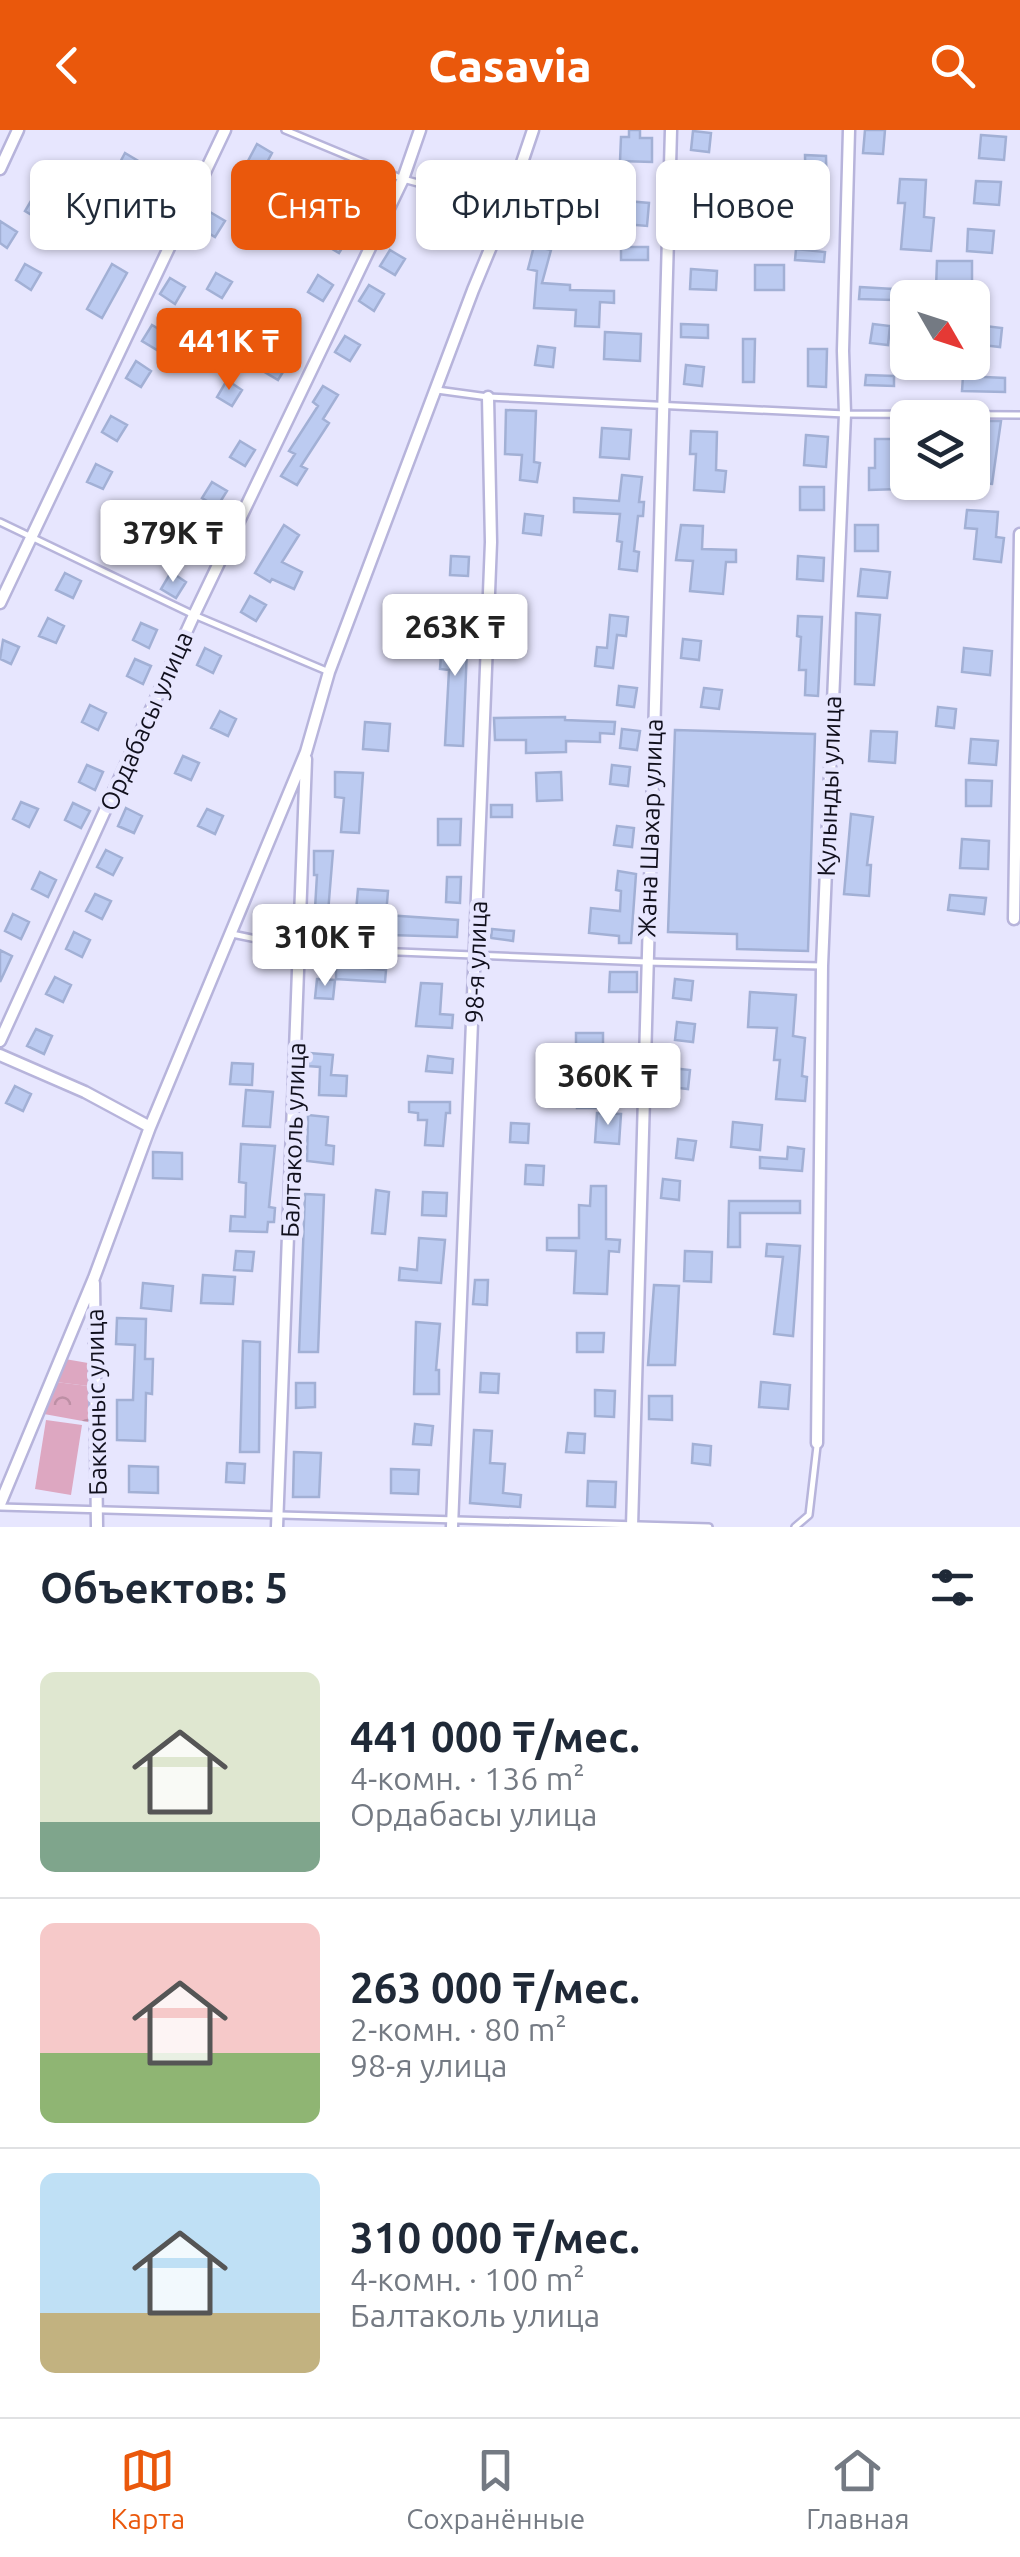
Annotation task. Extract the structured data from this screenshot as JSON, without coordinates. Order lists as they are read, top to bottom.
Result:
{
  "streets": {
    "street": [
      "Ордабасы улица",
      "Кулынды улица",
      "Жана Шахар улица",
      "98-я улица",
      "Балтаколь улица",
      "Бакконыс улица"
    ]
  },
  "north": "bottom right",
  "page": {
    "header": "Casavia",
    "chip": [
      "Купить",
      "Снять",
      "Фильтры",
      "Новое"
    ],
    "price": [
      "441K ₸",
      "379K ₸",
      "263K ₸",
      "310K ₸",
      "360K ₸"
    ],
    "heading": "Объектов: 5",
    "list": [
      {
        "name": "441 000 ₸/мес.",
        "note": "4-комн. · 136 m² · Ордабасы улица"
      },
      {
        "name": "263 000 ₸/мес.",
        "note": "2-комн. · 80 m² · 98-я улица"
      },
      {
        "name": "310 000 ₸/мес.",
        "note": "4-комн. · 100 m² · Балтаколь улица"
      }
    ],
    "tabs": ["Карта", "Сохранённые", "Главная"]
  }
}
